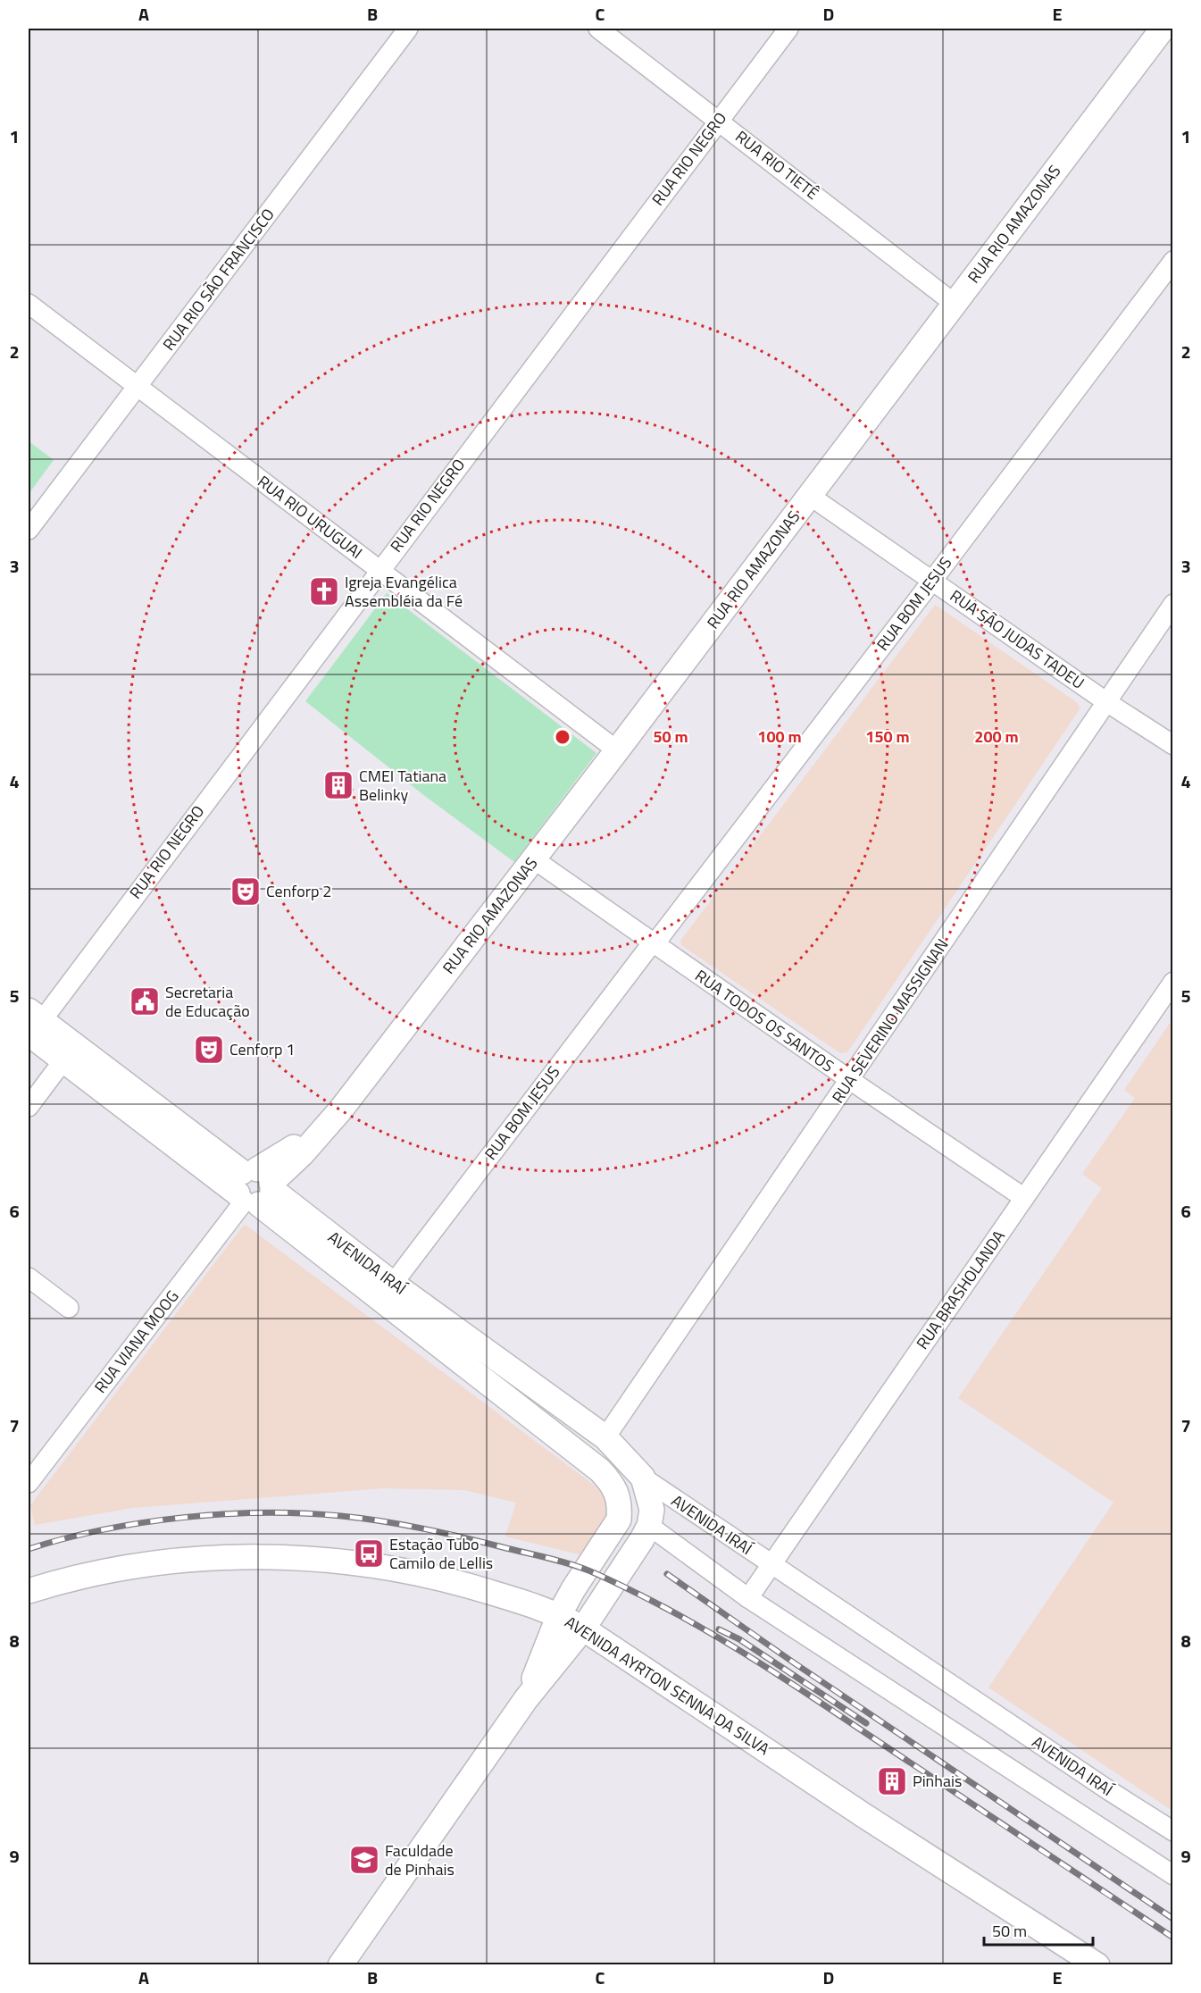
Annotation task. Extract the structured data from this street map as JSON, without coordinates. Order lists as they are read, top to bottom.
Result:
{
  "streets": {
    "main road": ["RUA RIO AMAZONAS", "AVENIDA IRAÍ", "AVENIDA AYRTON SENNA DA SILVA"],
    "street": [
      "RUA RIO NEGRO",
      "RUA RIO TIETÊ",
      "RUA RIO SÃO FRANCISCO",
      "RUA RIO URUGUAI",
      "RUA BOM JESUS",
      "RUA SÃO JUDAS TADEU",
      "RUA TODOS OS SANTOS",
      "RUA SEVERINO MASSIGNAN",
      "RUA BRASHOLANDA",
      "RUA VIANA MOOG"
    ]
  },
  "crossings": [
    ["RUA RIO NEGRO", "RUA RIO TIETÊ"],
    ["RUA RIO NEGRO", "RUA RIO URUGUAI"],
    ["RUA RIO NEGRO", "AVENIDA IRAÍ"],
    ["RUA RIO TIETÊ", "RUA RIO AMAZONAS"],
    ["RUA RIO AMAZONAS", "RUA RIO URUGUAI"],
    ["RUA RIO AMAZONAS", "RUA SÃO JUDAS TADEU"],
    ["RUA RIO AMAZONAS", "RUA TODOS OS SANTOS"],
    ["RUA RIO AMAZONAS", "AVENIDA IRAÍ"],
    ["RUA RIO AMAZONAS", "RUA VIANA MOOG"],
    ["RUA RIO SÃO FRANCISCO", "RUA RIO URUGUAI"],
    ["RUA BOM JESUS", "RUA SÃO JUDAS TADEU"],
    ["RUA BOM JESUS", "RUA TODOS OS SANTOS"],
    ["RUA BOM JESUS", "AVENIDA IRAÍ"],
    ["RUA SÃO JUDAS TADEU", "RUA SEVERINO MASSIGNAN"],
    ["RUA TODOS OS SANTOS", "RUA SEVERINO MASSIGNAN"],
    ["RUA TODOS OS SANTOS", "RUA BRASHOLANDA"],
    ["RUA SEVERINO MASSIGNAN", "AVENIDA IRAÍ"],
    ["AVENIDA IRAÍ", "RUA BRASHOLANDA"],
    ["AVENIDA IRAÍ", "RUA VIANA MOOG"],
    ["AVENIDA IRAÍ", "AVENIDA AYRTON SENNA DA SILVA"]
  ],
  "places": {
    "church": ["Igreja Evangélica Assembléia da Fé"],
    "building": ["CMEI Tatiana Belinky", "Pinhais"],
    "theatre": ["Cenforp 2", "Cenforp 1"],
    "public building": ["Secretaria de Educação"],
    "bus stop": ["Estação Tubo Camilo de Lellis"],
    "school or university": ["Faculdade de Pinhais"]
  },
  "scale_bar": "50 m",
  "grid": {
    "columns": [
      "A",
      "B",
      "C",
      "D",
      "E"
    ],
    "rows": [
      "1",
      "2",
      "3",
      "4",
      "5",
      "6",
      "7",
      "8",
      "9"
    ]
  },
  "rings": [
    "50 m",
    "100 m",
    "150 m",
    "200 m"
  ]
}
